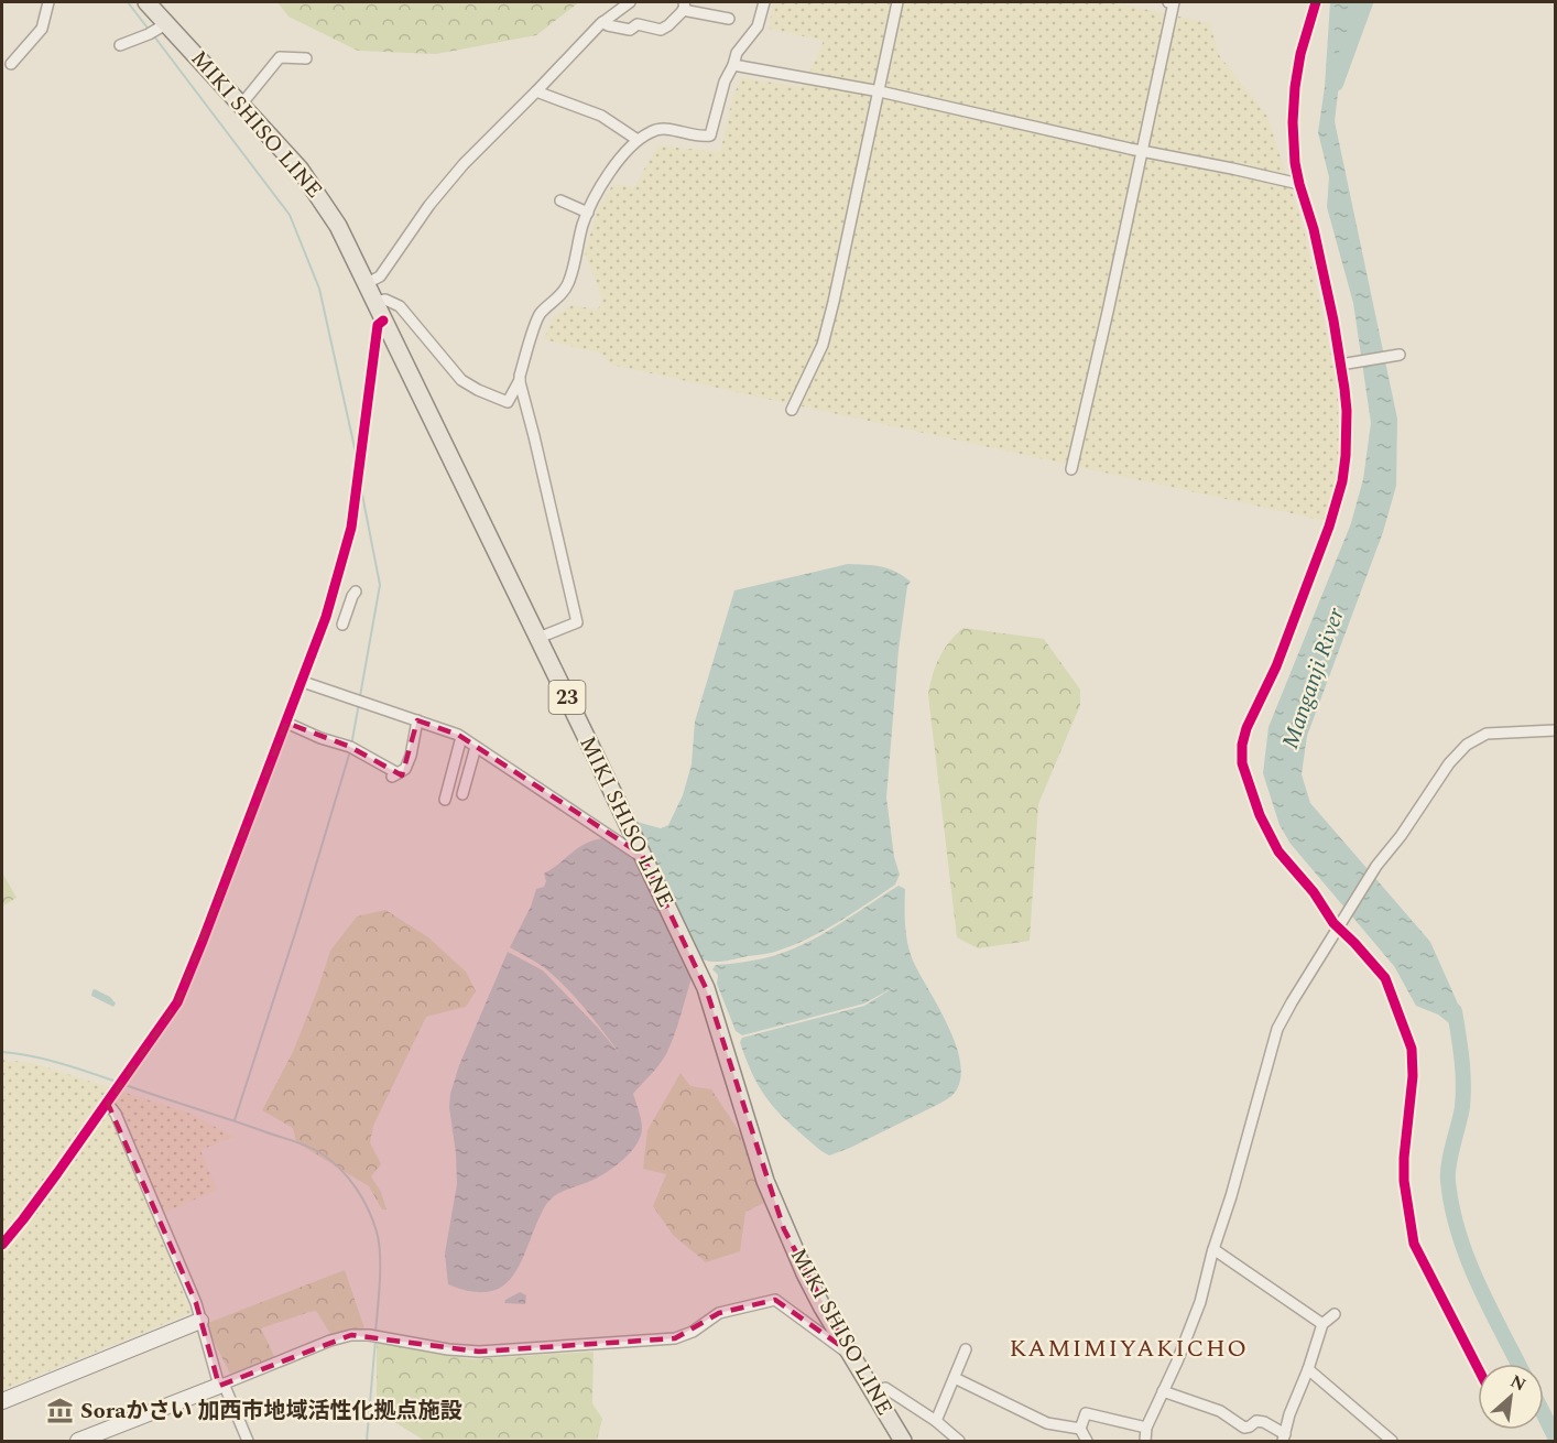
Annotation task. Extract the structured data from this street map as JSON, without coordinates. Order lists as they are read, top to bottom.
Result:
{
  "streets": {
    "main road": ["MIKI SHISO LINE", "23"]
  },
  "districts": ["KAMIMIYAKICHO"],
  "water": ["Manganji River"],
  "places": {
    "museum": ["Soraかさい 加西市地域活性化拠点施設"]
  },
  "north": "top right"
}
